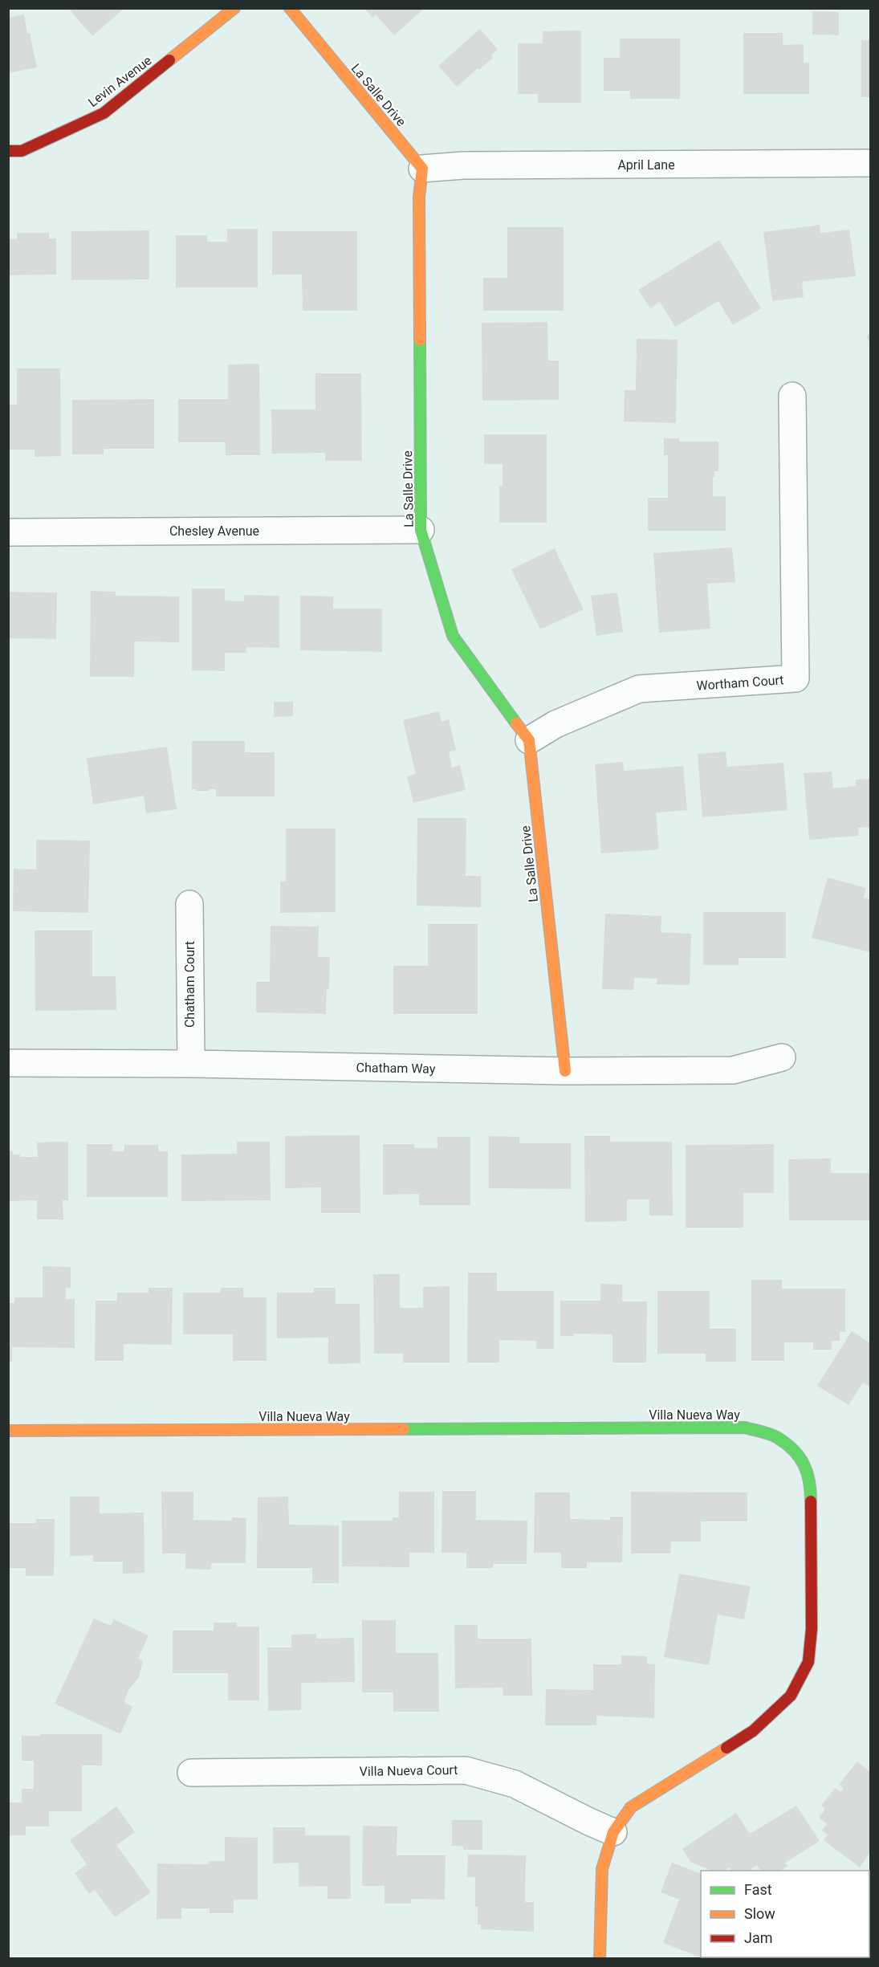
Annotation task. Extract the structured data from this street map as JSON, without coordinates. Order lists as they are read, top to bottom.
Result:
{
  "streets": {
    "street": [
      "Levin Avenue",
      "La Salle Drive",
      "April Lane",
      "Chesley Avenue",
      "Wortham Court",
      "Chatham Court",
      "Chatham Way",
      "Villa Nueva Way",
      "Villa Nueva Court"
    ]
  },
  "crossings": [
    ["La Salle Drive", "April Lane"],
    ["La Salle Drive", "Chesley Avenue"],
    ["La Salle Drive", "Wortham Court"],
    ["La Salle Drive", "Chatham Way"],
    ["Chatham Court", "Chatham Way"],
    ["Villa Nueva Way", "Villa Nueva Court"]
  ],
  "legend": ["Fast", "Slow", "Jam"]
}
